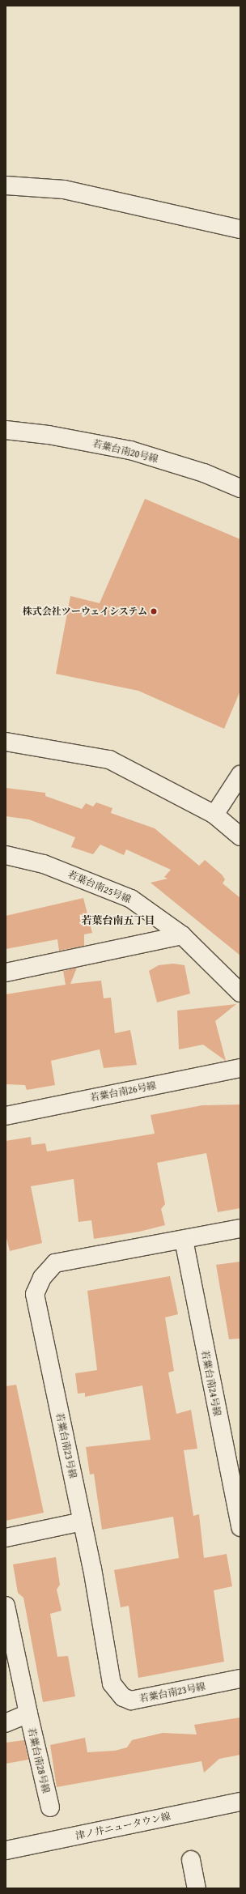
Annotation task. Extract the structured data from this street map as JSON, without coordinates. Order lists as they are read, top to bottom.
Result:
{
  "streets": {
    "street": [
      "若葉台南20号線",
      "若葉台南25号線",
      "若葉台南26号線",
      "若葉台南24号線",
      "若葉台南23号線",
      "若葉台南28号線",
      "津ノ井ニュータウン線"
    ]
  },
  "crossings": [
    ["若葉台南24号線", "若葉台南23号線"]
  ],
  "districts": ["若葉台南五丁目"],
  "places": ["株式会社ツーウェイシステム"]
}
